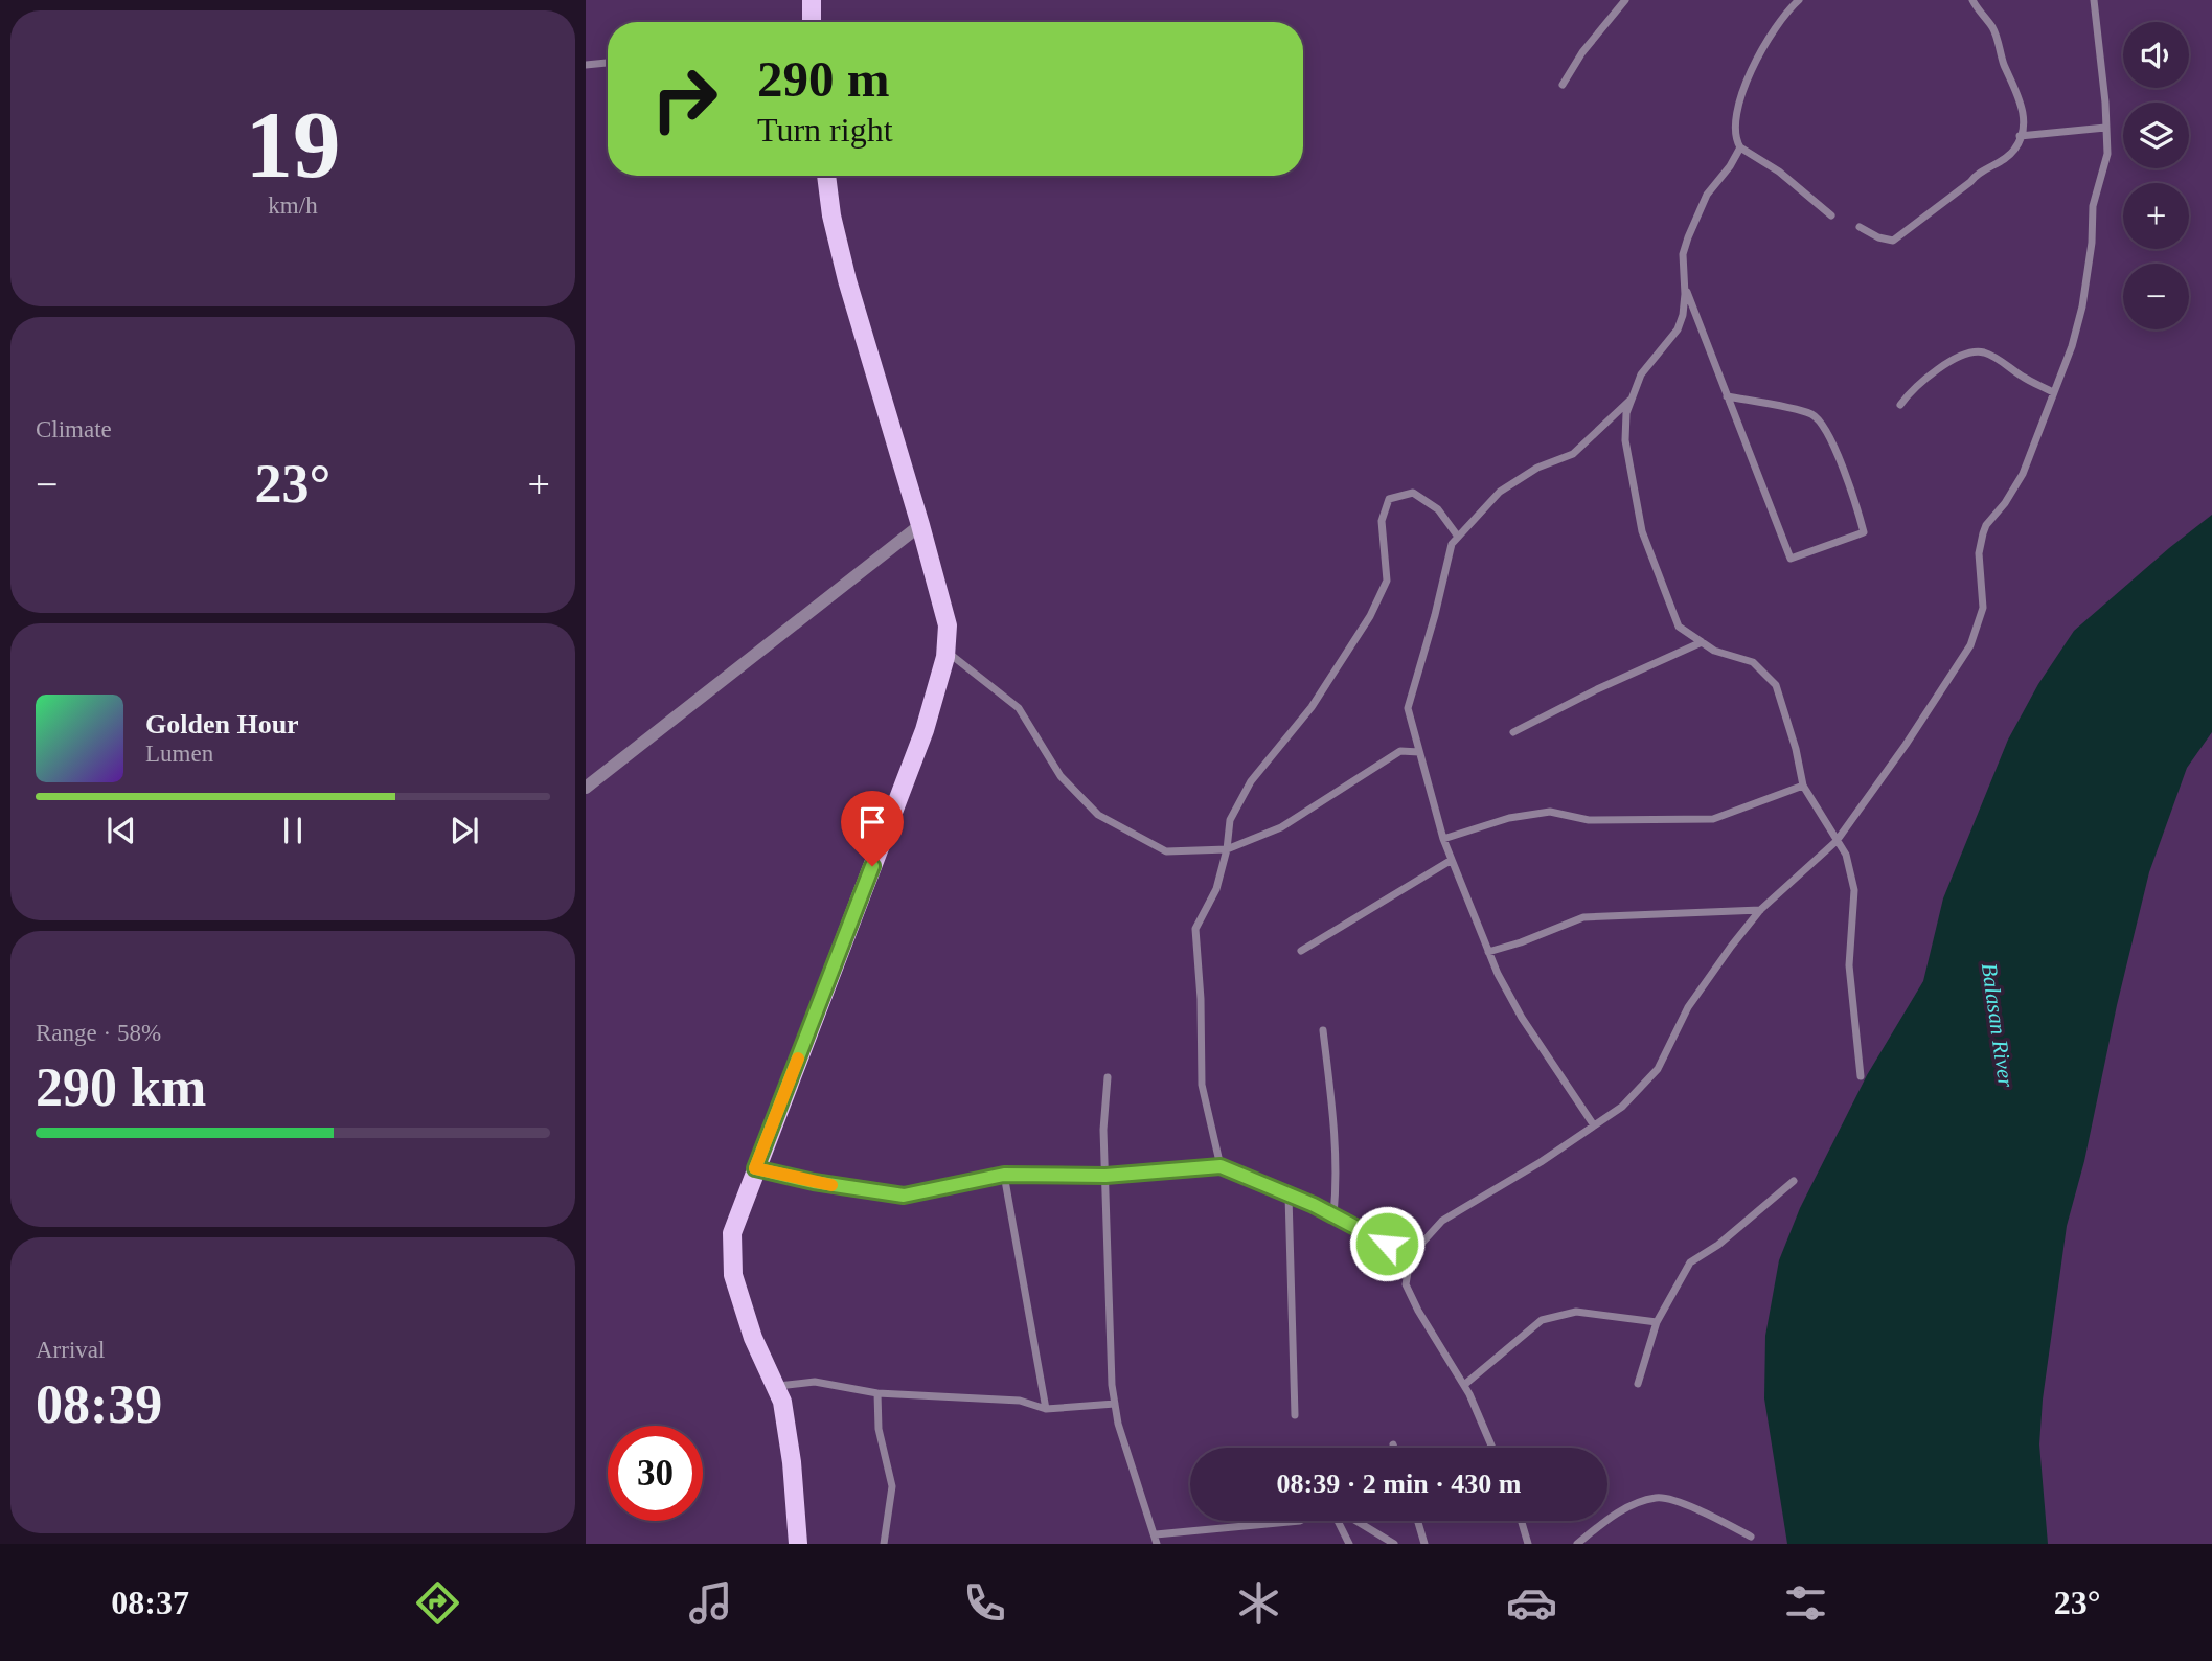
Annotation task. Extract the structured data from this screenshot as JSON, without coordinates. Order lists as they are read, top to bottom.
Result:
{
  "water": ["Balasan River"],
  "page": {
    "tile": [
      ["19", "km/h"],
      "Climate",
      ["Range · 58%", "290 km"],
      ["Arrival", "08:39"]
    ],
    "map_buttons": ["+", "−"],
    "turn": ["290 m", "Turn right"],
    "heat": ["−", "23°", "+"],
    "song": ["Golden Hour", "Lumen"],
    "limit": "30",
    "trip": "08:39 · 2 min · 430 m",
    "tabs": ["08:37", "23°"]
  }
}
